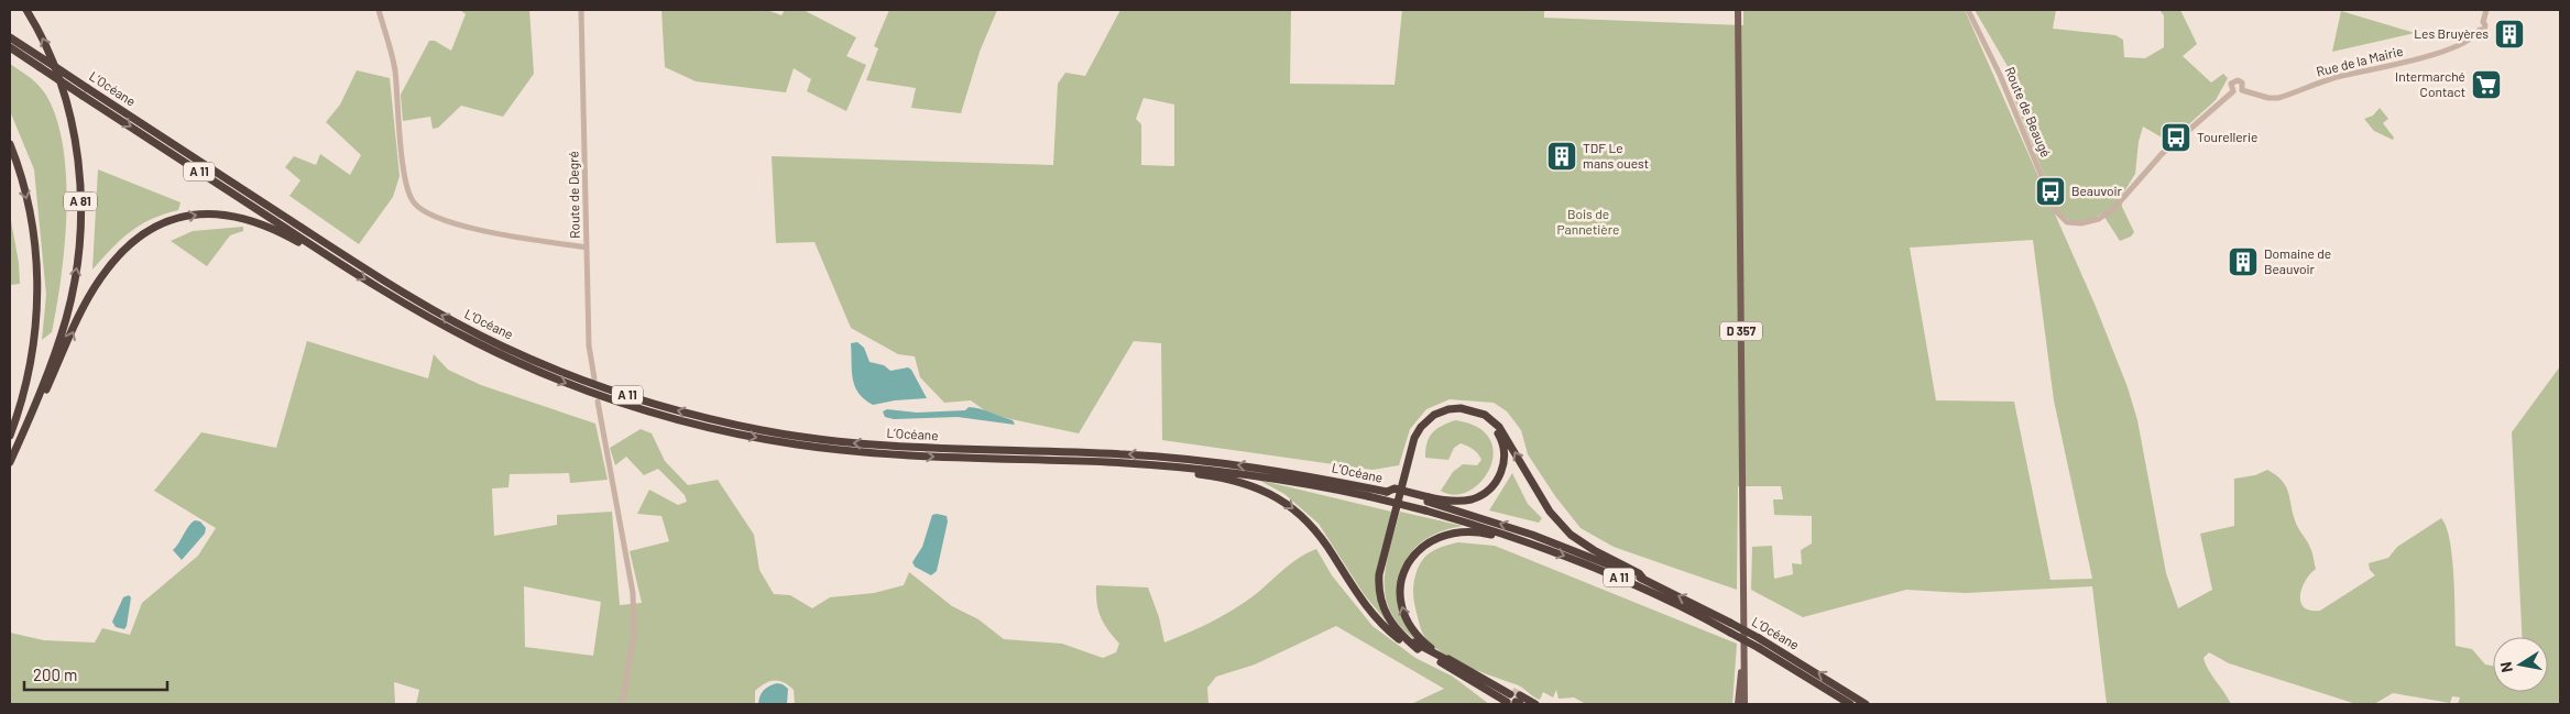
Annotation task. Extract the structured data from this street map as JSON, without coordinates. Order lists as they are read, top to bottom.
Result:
{
  "streets": {
    "highway": ["L’Océane", "A 11", "A 81"],
    "main road": ["D 357"],
    "street": ["Rue de la Mairie", "Route de Beaugé", "Route de Degré"]
  },
  "crossings": [
    ["Rue de la Mairie", "Route de Beaugé"]
  ],
  "parks": ["Bois de Pannetière"],
  "places": {
    "building": ["Les Bruyères", "TDF Le mans ouest", "Domaine de Beauvoir"],
    "supermarket": ["Intermarché Contact"],
    "bus stop": ["Tourellerie", "Beauvoir"]
  },
  "scale_bar": "200 m",
  "north": "left"
}
